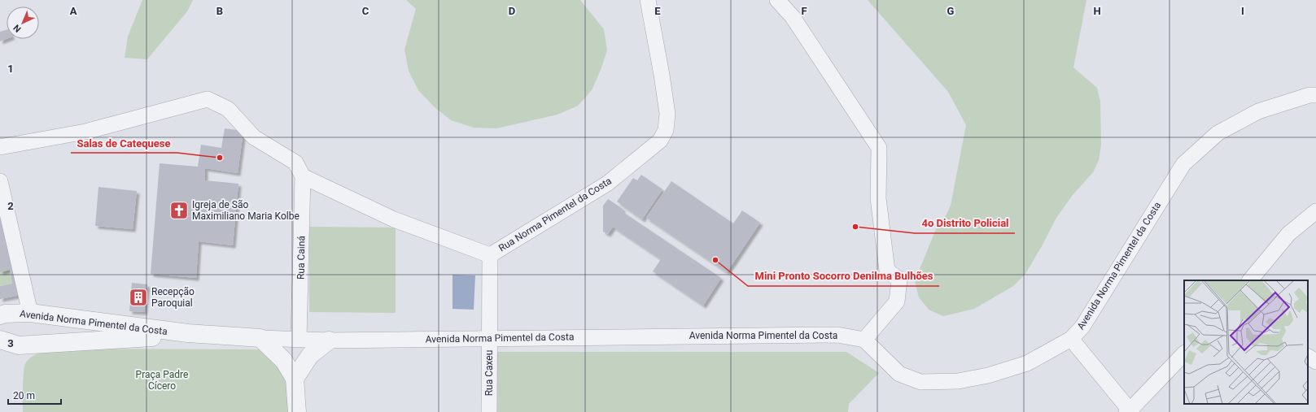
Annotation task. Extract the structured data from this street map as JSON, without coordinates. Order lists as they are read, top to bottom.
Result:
{
  "streets": {
    "street": [
      "Rua Norma Pimentel da Costa",
      "Rua Cainá",
      "Avenida Norma Pimentel da Costa",
      "Rua Caxeu"
    ]
  },
  "crossings": [
    ["Rua Norma Pimentel da Costa", "Rua Caxeu"],
    ["Rua Cainá", "Avenida Norma Pimentel da Costa"],
    ["Avenida Norma Pimentel da Costa", "Rua Caxeu"]
  ],
  "parks": ["Praça Padre Cícero"],
  "places": {
    "other": ["Salas de Catequese", "4o Distrito Policial", "Mini Pronto Socorro Denilma Bulhões"],
    "church": ["Igreja de São Maximiliano Maria Kolbe"],
    "building": ["Recepção Paroquial"]
  },
  "scale_bar": "20 m",
  "north": "bottom left",
  "grid": {
    "columns": [
      "A",
      "B",
      "C",
      "D",
      "E",
      "F",
      "G",
      "H",
      "I"
    ],
    "rows": ["1", "2", "3"]
  }
}
